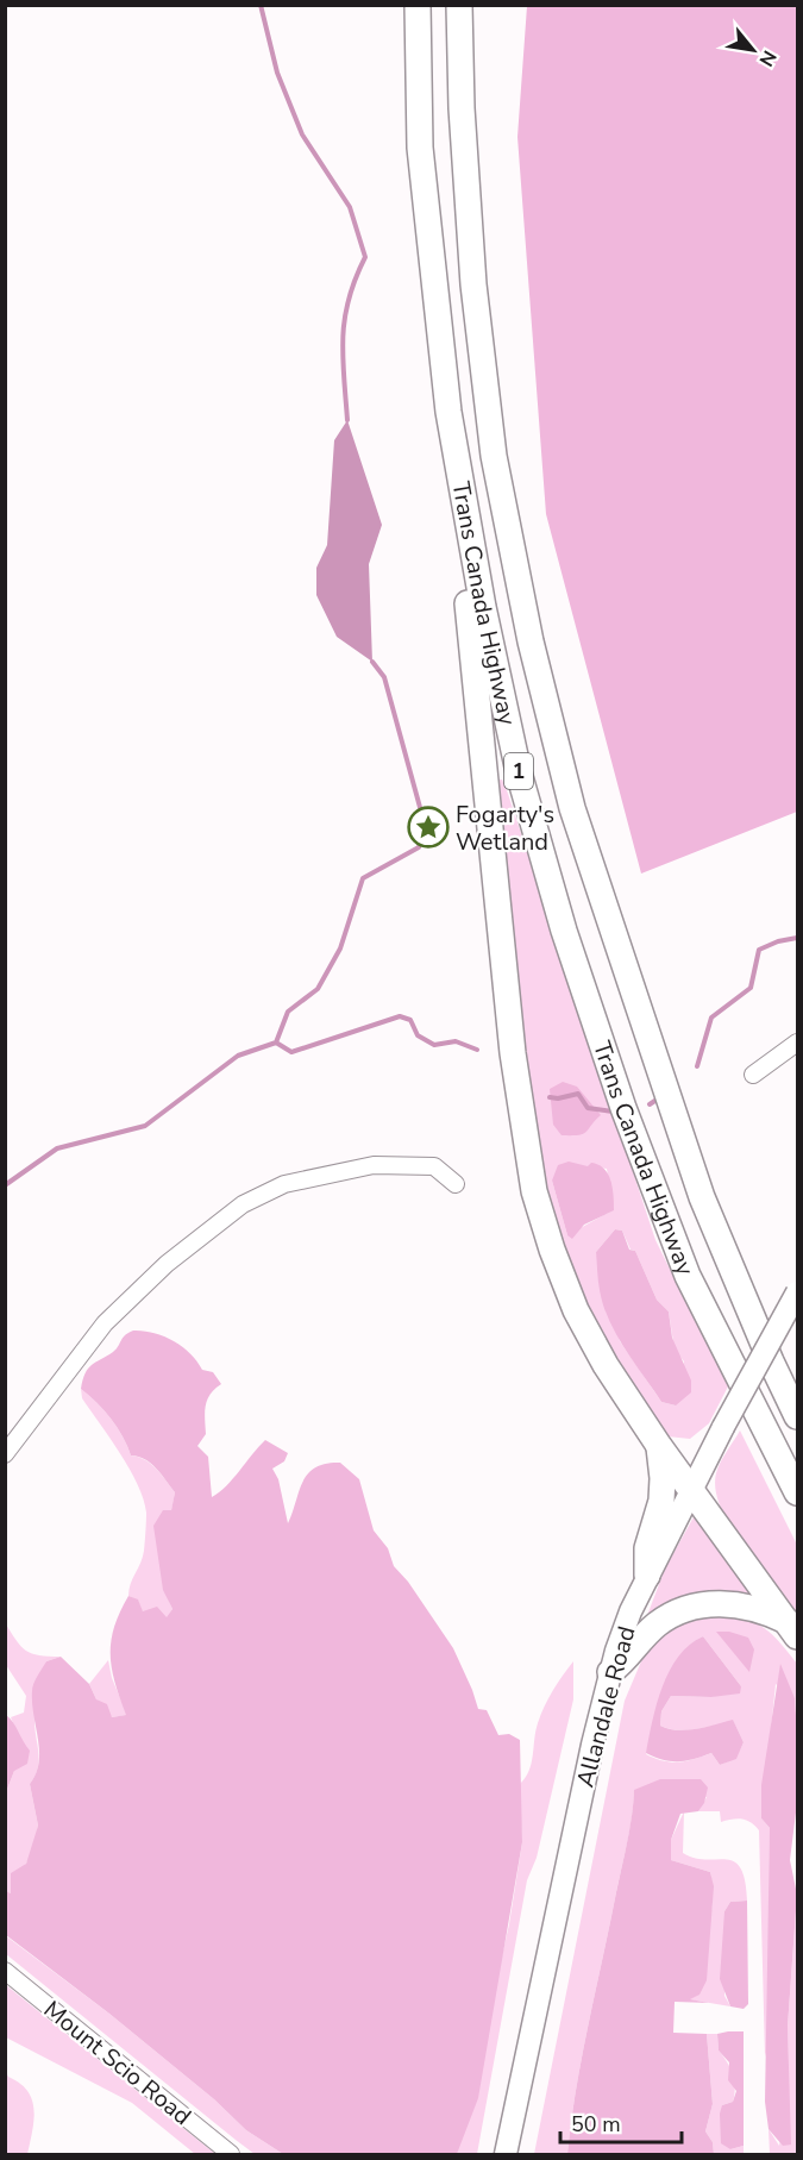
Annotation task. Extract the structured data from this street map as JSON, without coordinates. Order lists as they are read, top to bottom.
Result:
{
  "streets": {
    "highway": ["Trans Canada Highway", "1"],
    "main road": ["Allandale Road"],
    "street": ["Mount Scio Road"]
  },
  "places": {
    "place": ["Fogarty's Wetland"]
  },
  "scale_bar": "50 m",
  "north": "bottom right"
}
